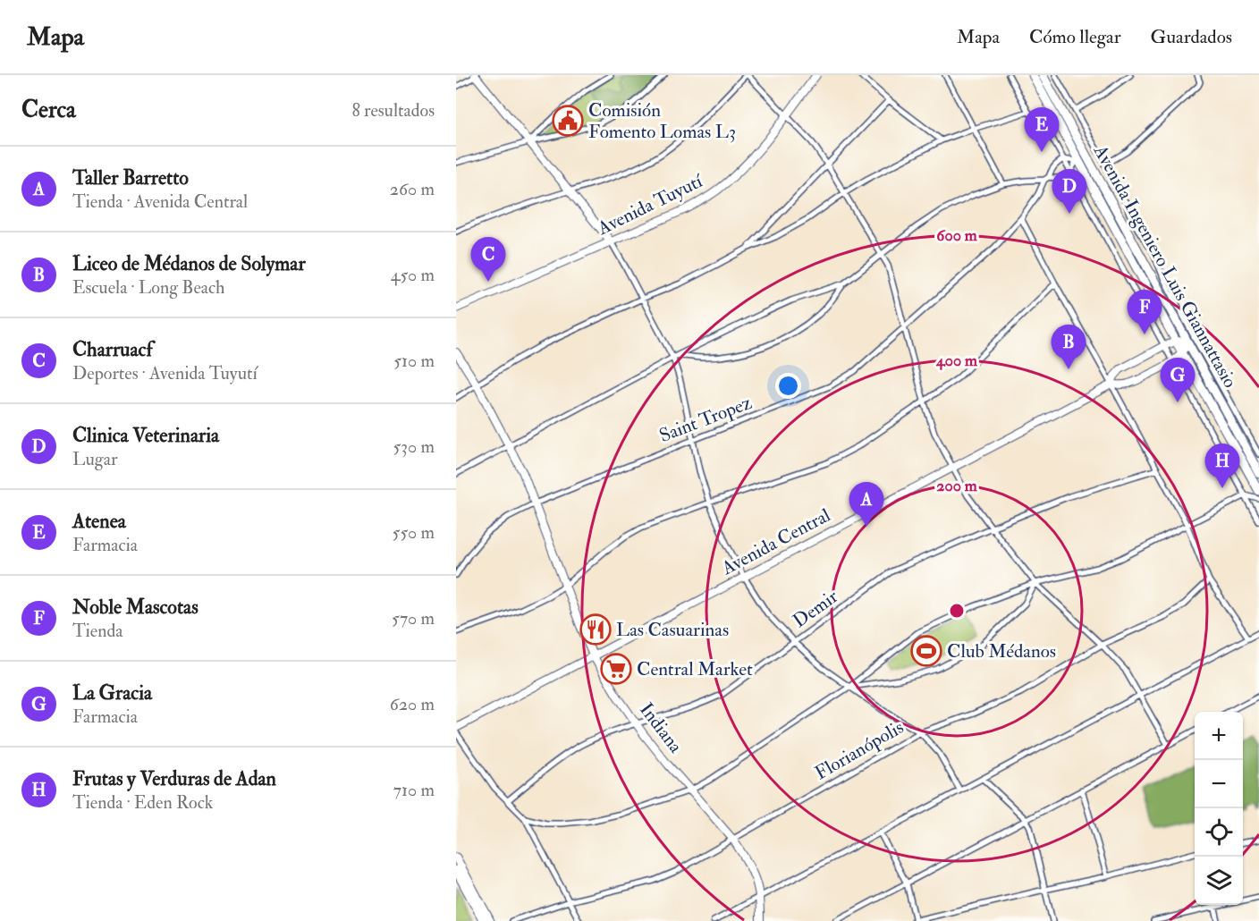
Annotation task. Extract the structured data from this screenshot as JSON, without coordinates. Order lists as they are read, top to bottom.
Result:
{
  "streets": {
    "main road": ["Avenida Ingeniero Luis Giannattasio"],
    "street": [
      "Avenida Tuyutí",
      "Saint Tropez",
      "Avenida Central",
      "Demir",
      "Indiana",
      "Florianópolis"
    ]
  },
  "crossings": [
    ["Avenida Ingeniero Luis Giannattasio", "Saint Tropez"],
    ["Avenida Ingeniero Luis Giannattasio", "Avenida Central"],
    ["Saint Tropez", "Indiana"],
    ["Avenida Central", "Indiana"],
    ["Demir", "Indiana"],
    ["Indiana", "Florianópolis"]
  ],
  "places": {
    "public building": ["Comisión Fomento Lomas L3"],
    "restaurant": ["Las Casuarinas"],
    "sports": ["Club Médanos"],
    "supermarket": ["Central Market"]
  },
  "page": {
    "header": "Mapa",
    "nav": ["Mapa", "Cómo llegar", "Guardados"],
    "heading": ["Cerca", "8 resultados"],
    "pins": [
      "E",
      "D",
      "C",
      "F",
      "B",
      "G",
      "H",
      "A"
    ],
    "list": [
      {
        "mark": "A",
        "name": "Taller Barretto",
        "note": "Tienda · Avenida Central",
        "value": "260 m"
      },
      {
        "mark": "B",
        "name": "Liceo de Médanos de Solymar",
        "note": "Escuela · Long Beach",
        "value": "450 m"
      },
      {
        "mark": "C",
        "name": "Charruacf",
        "note": "Deportes · Avenida Tuyutí",
        "value": "510 m"
      },
      {
        "mark": "D",
        "name": "Clinica Veterinaria",
        "note": "Lugar",
        "value": "530 m"
      },
      {
        "mark": "E",
        "name": "Atenea",
        "note": "Farmacia",
        "value": "550 m"
      },
      {
        "mark": "F",
        "name": "Noble Mascotas",
        "note": "Tienda",
        "value": "570 m"
      },
      {
        "mark": "G",
        "name": "La Gracia",
        "note": "Farmacia",
        "value": "620 m"
      },
      {
        "mark": "H",
        "name": "Frutas y Verduras de Adan",
        "note": "Tienda · Eden Rock",
        "value": "710 m"
      }
    ],
    "map_buttons": ["+", "−"]
  },
  "rings": ["600 m", "400 m", "200 m"]
}
